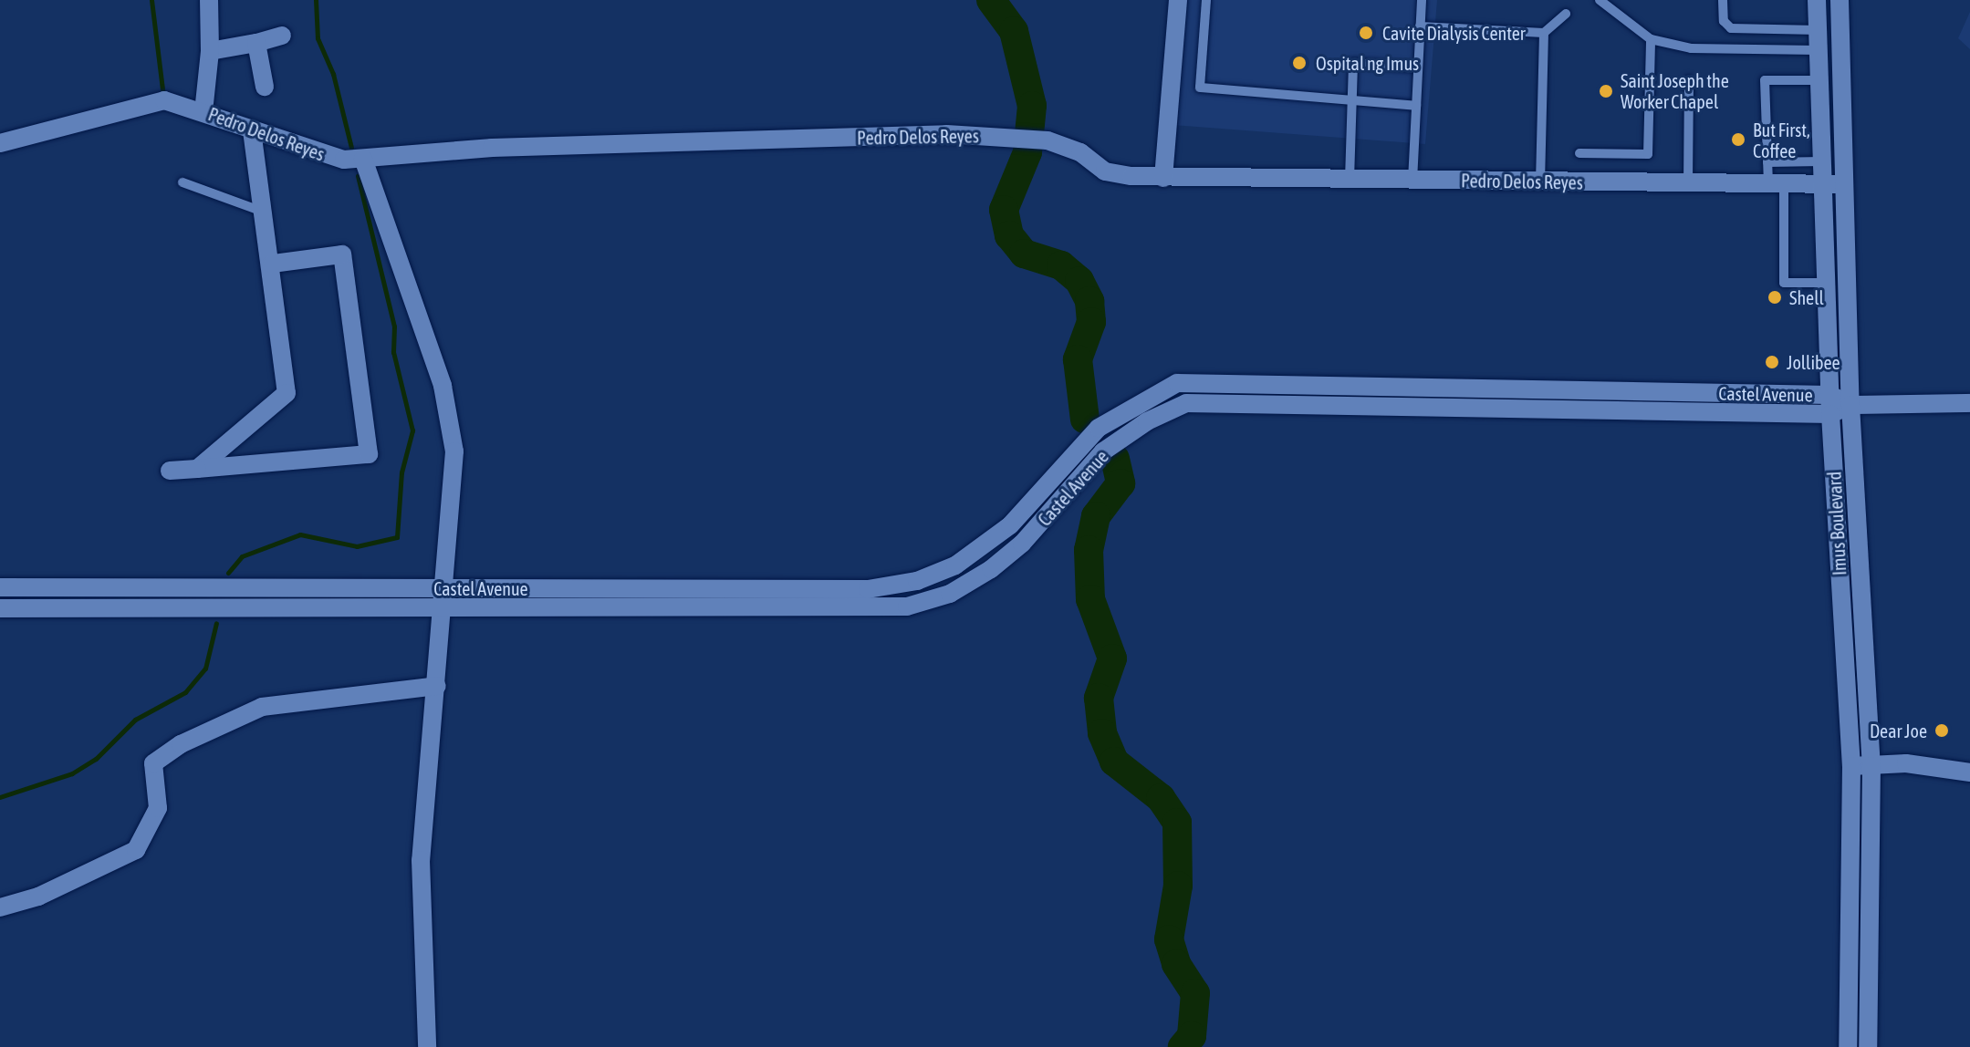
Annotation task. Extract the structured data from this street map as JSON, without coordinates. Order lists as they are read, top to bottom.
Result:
{
  "streets": {
    "street": ["Pedro Delos Reyes", "Castel Avenue", "Imus Boulevard"]
  },
  "crossings": [
    ["Pedro Delos Reyes", "Imus Boulevard"],
    ["Castel Avenue", "Imus Boulevard"]
  ],
  "places": [
    "Cavite Dialysis Center",
    "Ospital ng Imus",
    "Saint Joseph the Worker Chapel",
    "But First, Coffee",
    "Shell",
    "Jollibee",
    "Dear Joe"
  ]
}
